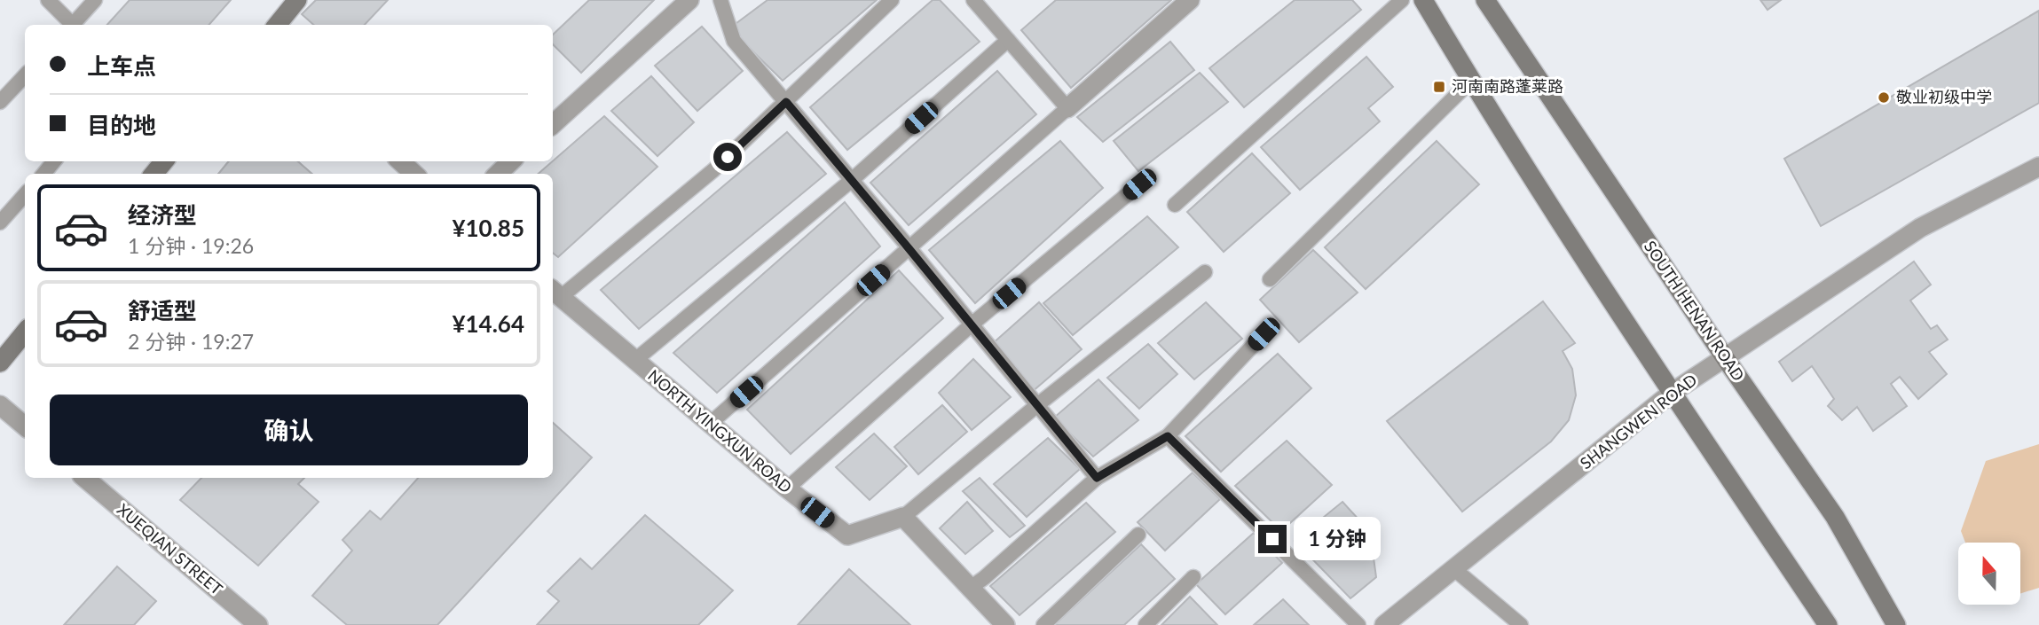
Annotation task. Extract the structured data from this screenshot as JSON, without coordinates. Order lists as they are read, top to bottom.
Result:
{
  "streets": {
    "main road": ["SOUTH HENAN ROAD"],
    "street": ["SHANGWEN ROAD", "NORTH YINGXUN ROAD", "XUEQIAN STREET"]
  },
  "crossings": [
    ["SOUTH HENAN ROAD", "SHANGWEN ROAD"]
  ],
  "places": {
    "transit": ["河南南路蓬莱路"],
    "other": ["敬业初级中学"]
  },
  "north": "top",
  "page": {
    "banner": ["上车点", "目的地"],
    "list": [
      {
        "name": "经济型",
        "note": "1 分钟 · 19:26",
        "value": "¥10.85"
      },
      {
        "name": "舒适型",
        "note": "2 分钟 · 19:27",
        "value": "¥14.64"
      }
    ],
    "buttons": "确认",
    "bubble": "1 分钟"
  }
}
